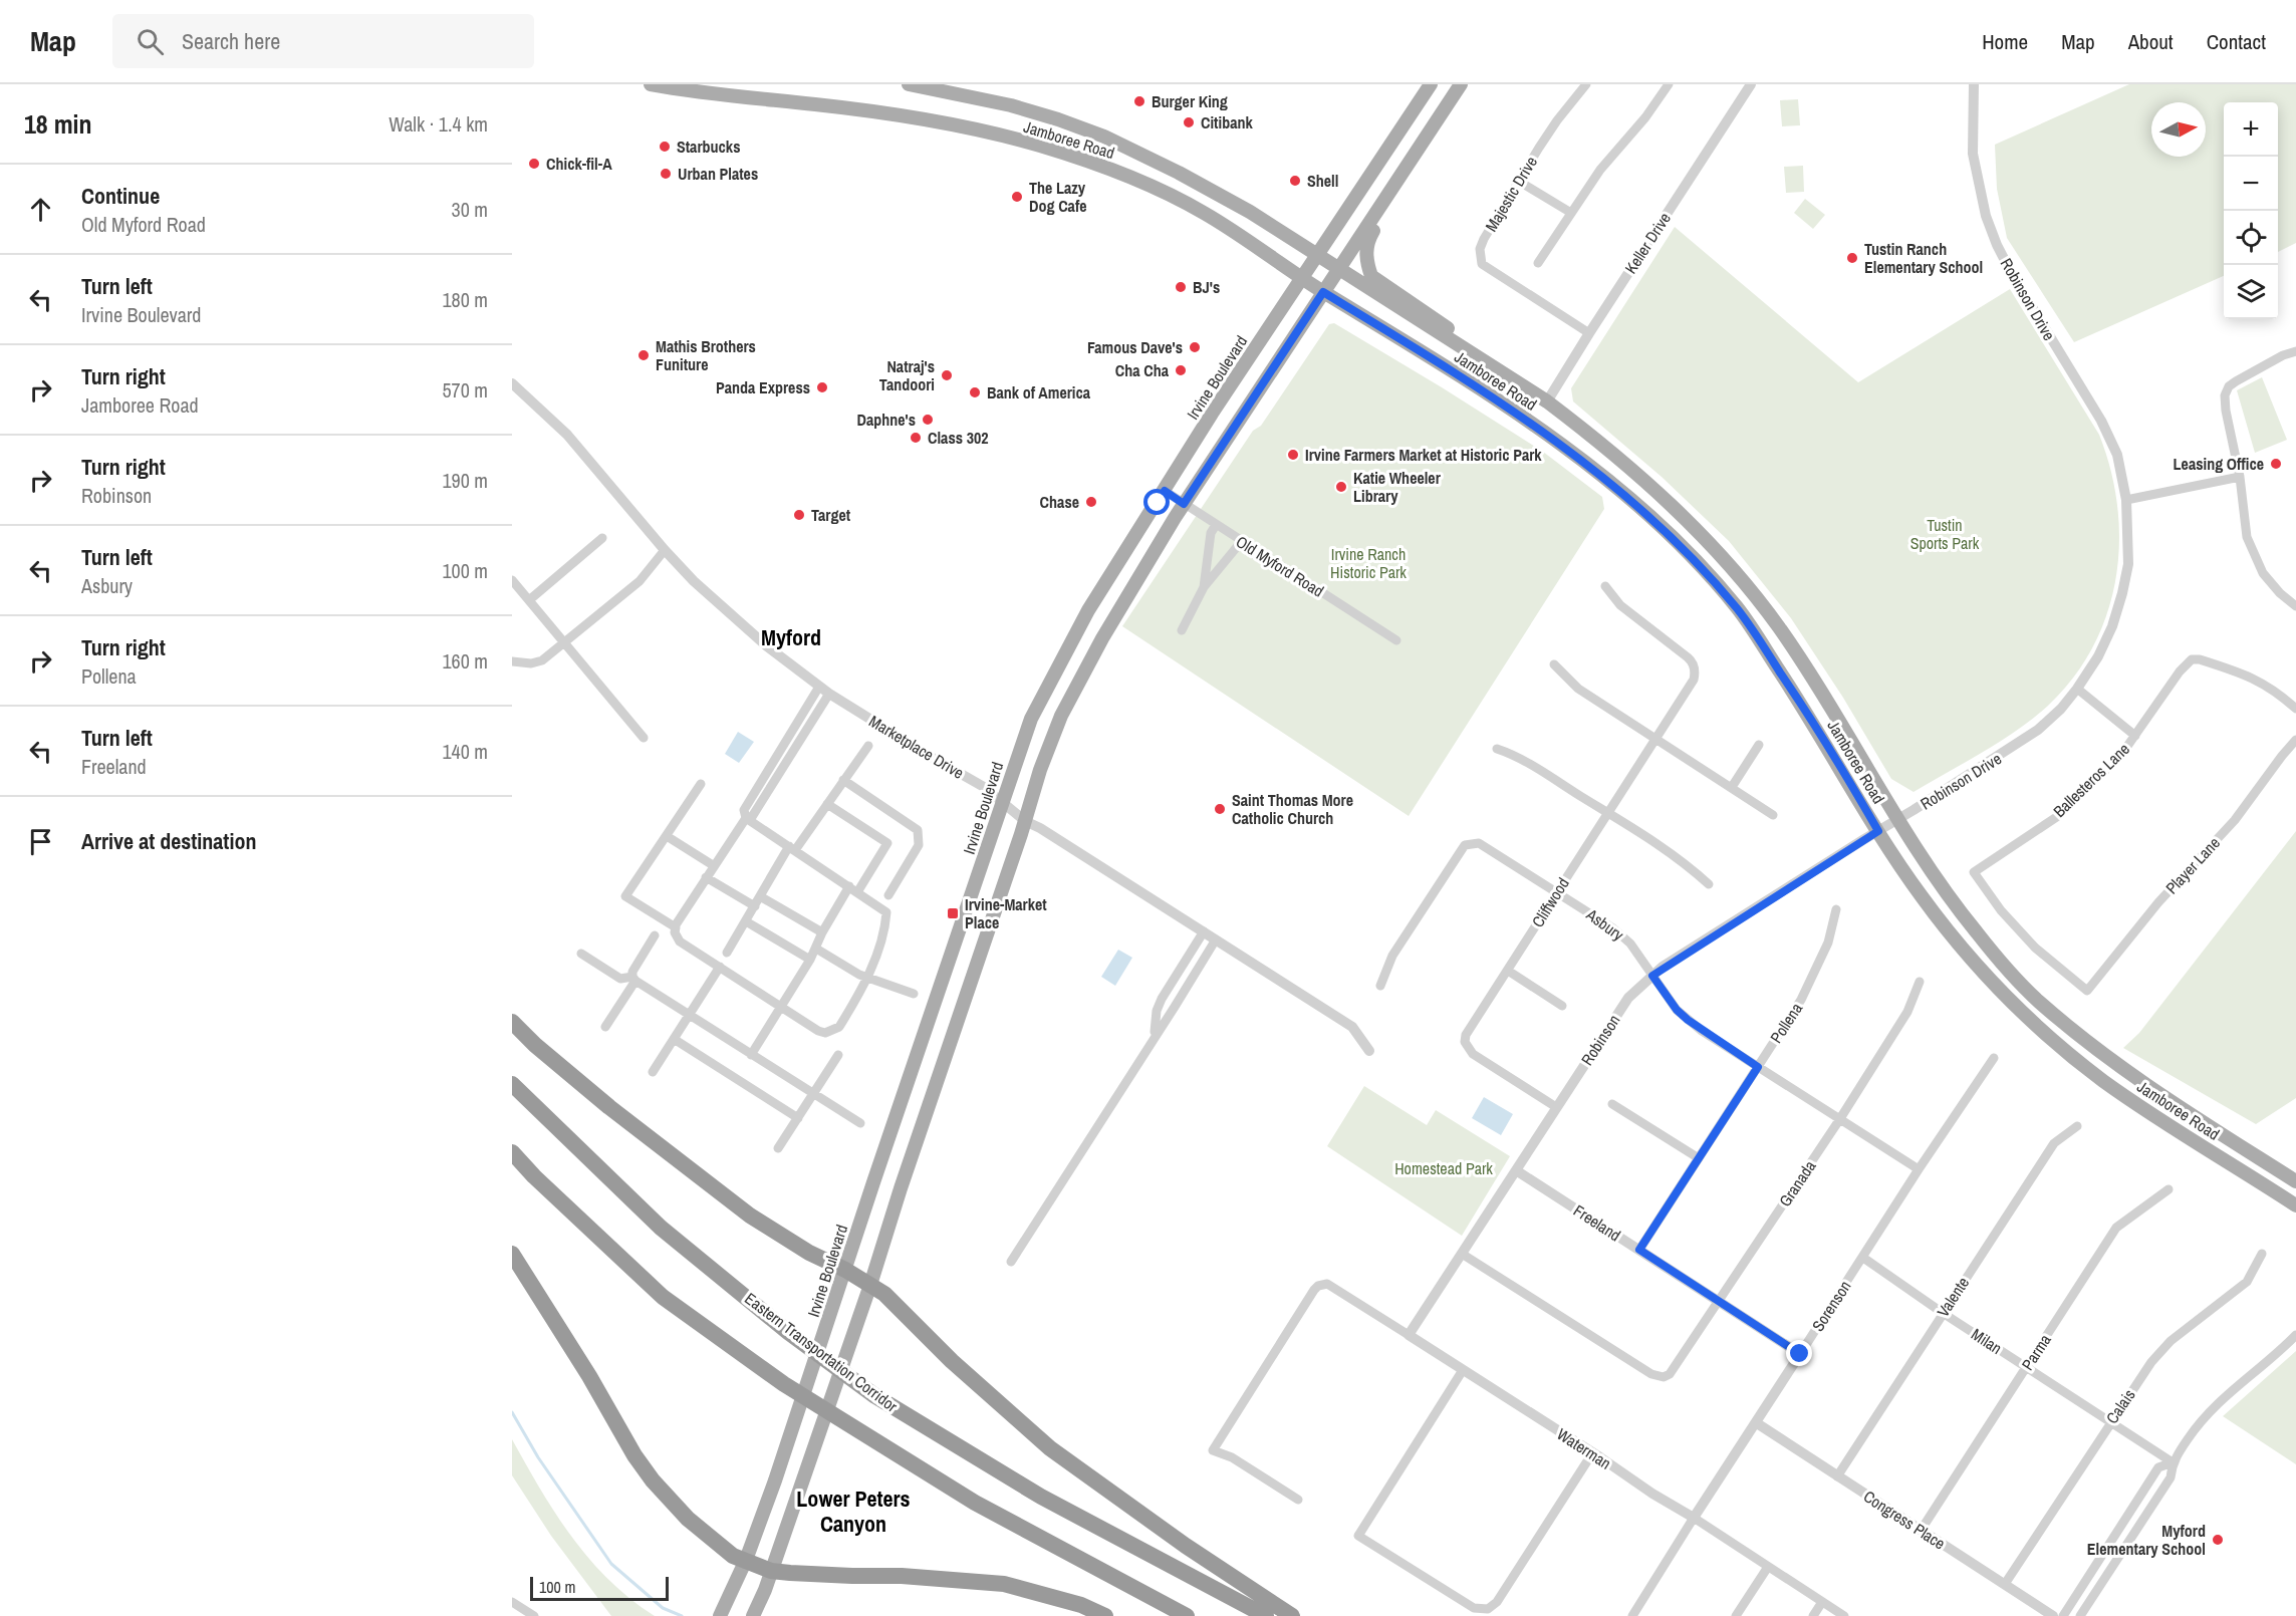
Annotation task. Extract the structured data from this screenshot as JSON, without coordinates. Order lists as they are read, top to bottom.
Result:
{
  "streets": {
    "highway": ["Eastern Transportation Corridor"],
    "main road": ["Jamboree Road", "Irvine Boulevard"],
    "street": [
      "Majestic Drive",
      "Keller Drive",
      "Robinson Drive",
      "Old Myford Road",
      "Marketplace Drive",
      "Ballesteros Lane",
      "Player Lane",
      "Cliffwood",
      "Asbury",
      "Pollena",
      "Robinson",
      "Granada",
      "Freeland",
      "Valente",
      "Sorenson",
      "Milan",
      "Parma",
      "Calais",
      "Waterman",
      "Congress Place"
    ]
  },
  "crossings": [
    ["Jamboree Road", "Keller Drive"],
    ["Jamboree Road", "Robinson Drive"],
    ["Jamboree Road", "Irvine Boulevard"],
    ["Jamboree Road", "Robinson"],
    ["Majestic Drive", "Keller Drive"],
    ["Robinson Drive", "Robinson"],
    ["Irvine Boulevard", "Old Myford Road"],
    ["Irvine Boulevard", "Marketplace Drive"],
    ["Ballesteros Lane", "Player Lane"],
    ["Cliffwood", "Asbury"],
    ["Cliffwood", "Robinson"],
    ["Asbury", "Pollena"],
    ["Asbury", "Robinson"],
    ["Asbury", "Granada"],
    ["Asbury", "Sorenson"],
    ["Pollena", "Freeland"],
    ["Robinson", "Granada"],
    ["Robinson", "Freeland"],
    ["Robinson", "Waterman"],
    ["Granada", "Freeland"],
    ["Freeland", "Sorenson"],
    ["Valente", "Milan"],
    ["Valente", "Congress Place"],
    ["Sorenson", "Milan"],
    ["Sorenson", "Waterman"],
    ["Sorenson", "Congress Place"],
    ["Milan", "Parma"],
    ["Milan", "Calais"],
    ["Parma", "Congress Place"],
    ["Calais", "Congress Place"]
  ],
  "districts": ["Myford", "Lower Peters Canyon"],
  "parks": ["Tustin Sports Park", "Irvine Ranch Historic Park", "Homestead Park"],
  "places": {
    "other": [
      "Burger King",
      "Citibank",
      "Starbucks",
      "Chick-fil-A",
      "Urban Plates",
      "Shell",
      "The Lazy Dog Cafe",
      "Tustin Ranch Elementary School",
      "BJ's",
      "Famous Dave's",
      "Mathis Brothers Funiture",
      "Cha Cha",
      "Natraj's Tandoori",
      "Panda Express",
      "Bank of America",
      "Daphne's",
      "Class 302",
      "Irvine Farmers Market at Historic Park",
      "Leasing Office",
      "Katie Wheeler Library",
      "Chase",
      "Target",
      "Saint Thomas More Catholic Church",
      "Myford Elementary School"
    ],
    "transit": ["Irvine-Market Place"]
  },
  "scale_bar": "100 m",
  "north": "right",
  "page": {
    "header": "Map",
    "search": "Search here",
    "nav": [
      "Home",
      "Map",
      "About",
      "Contact"
    ],
    "heading": ["18 min", "Walk · 1.4 km"],
    "map_buttons": ["+", "−"],
    "list": [
      ["Continue", "Old Myford Road", "30 m"],
      ["Turn left", "Irvine Boulevard", "180 m"],
      ["Turn right", "Jamboree Road", "570 m"],
      ["Turn right", "Robinson", "190 m"],
      ["Turn left", "Asbury", "100 m"],
      ["Turn right", "Pollena", "160 m"],
      ["Turn left", "Freeland", "140 m"],
      "Arrive at destination"
    ],
    "scale": "100 m"
  }
}
